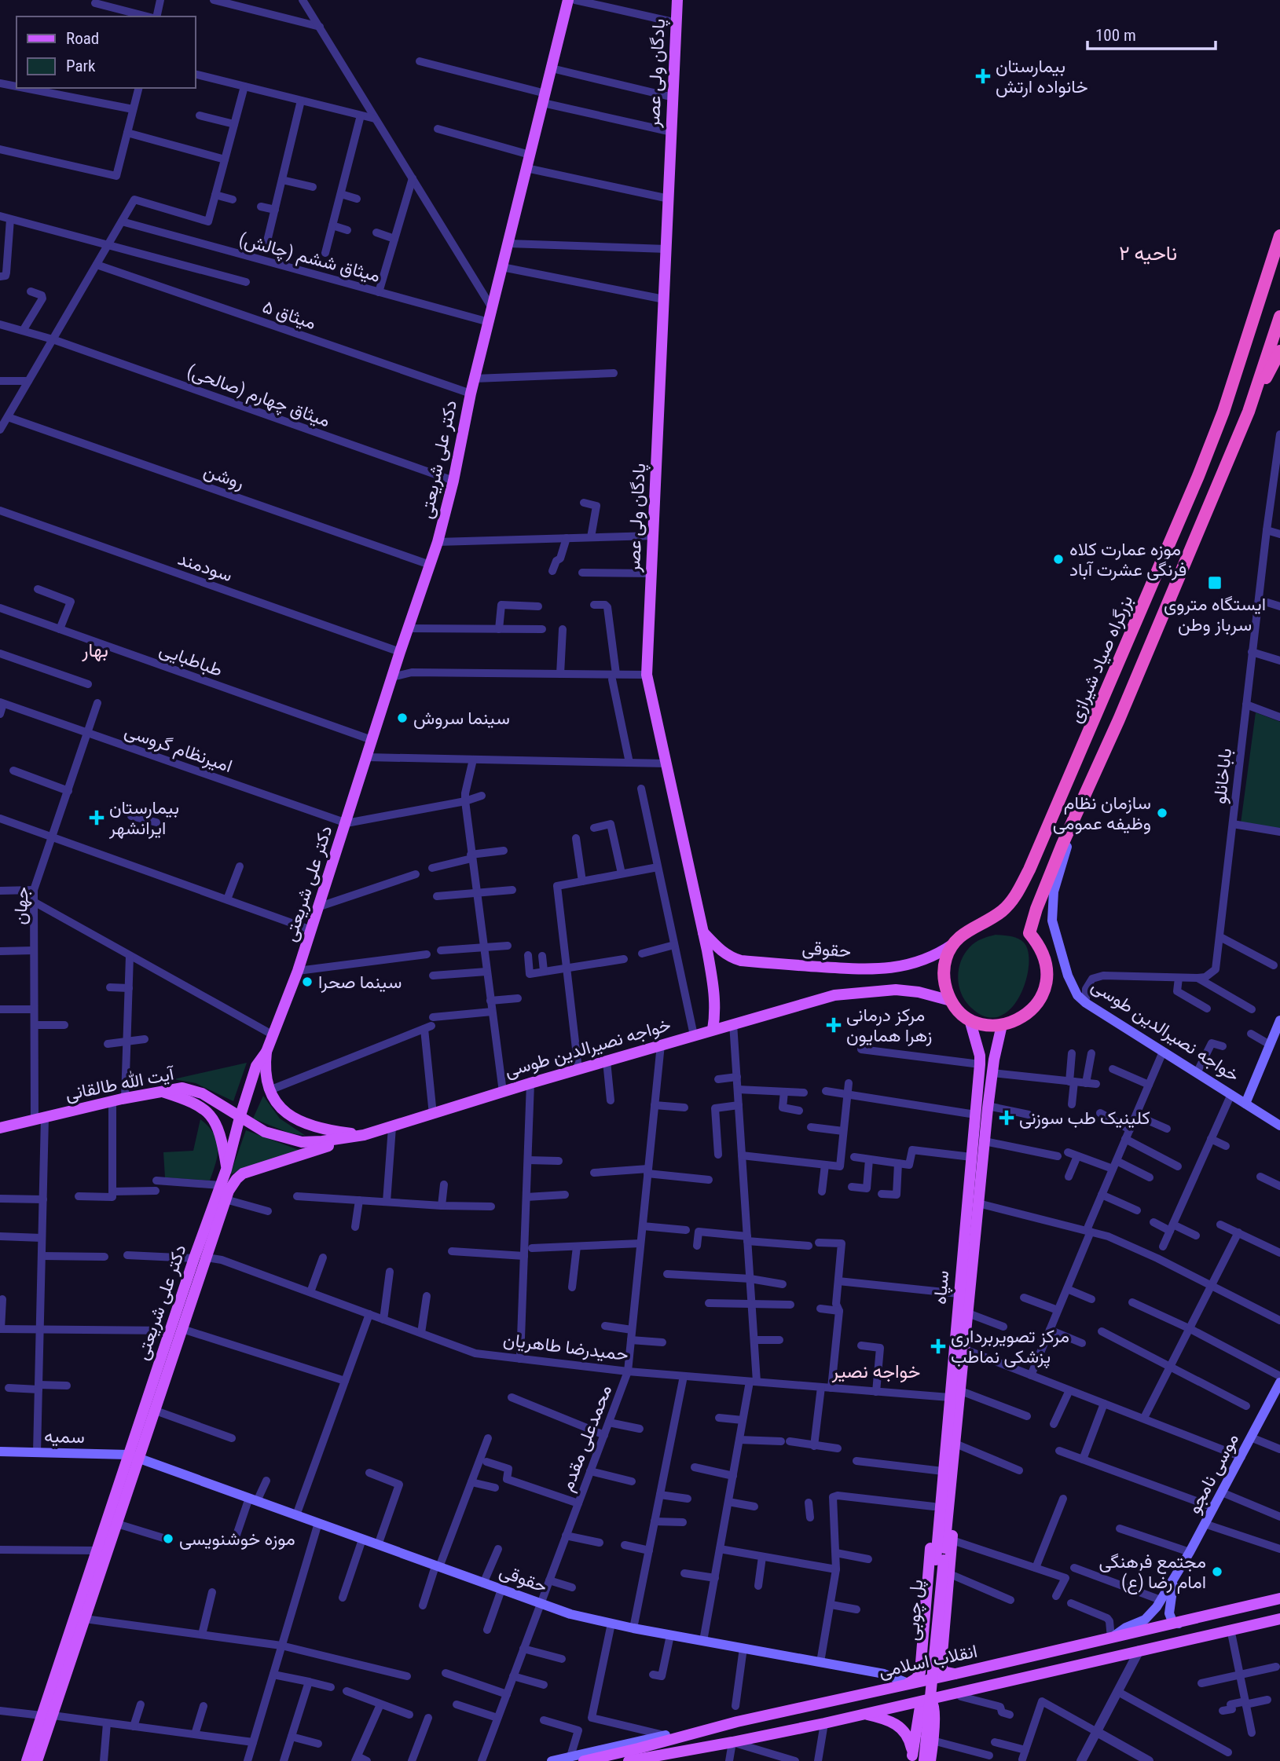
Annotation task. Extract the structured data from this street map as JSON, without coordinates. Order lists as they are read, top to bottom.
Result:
{
  "streets": {
    "highway": ["بزرگراه صیاد شیرازی"],
    "main road": [
      "پادگان ولی عصر",
      "دکتر علی شریعتی",
      "حقوقی",
      "خواجه نصیرالدین طوسی",
      "آیت الله طالقانی",
      "سپاه",
      "سمیه",
      "موسی نامجو",
      "پل چوبی",
      "انقلاب اسلامی"
    ],
    "street": [
      "میثاق ششم (چالش)",
      "میثاق ۵",
      "میثاق چهارم (صالحی)",
      "روشن",
      "سودمند",
      "طباطبایی",
      "امیرنظام گروسی",
      "باباخانلو",
      "جهان",
      "حمیدرضا طاهریان",
      "محمدعلی مقدم"
    ]
  },
  "crossings": [
    ["پادگان ولی عصر", "حقوقی"],
    ["پادگان ولی عصر", "خواجه نصیرالدین طوسی"],
    ["میثاق ششم (چالش)", "دکتر علی شریعتی"],
    ["میثاق ۵", "دکتر علی شریعتی"],
    ["میثاق چهارم (صالحی)", "دکتر علی شریعتی"],
    ["دکتر علی شریعتی", "روشن"],
    ["دکتر علی شریعتی", "سودمند"],
    ["دکتر علی شریعتی", "طباطبایی"],
    ["دکتر علی شریعتی", "امیرنظام گروسی"],
    ["دکتر علی شریعتی", "حقوقی"],
    ["دکتر علی شریعتی", "خواجه نصیرالدین طوسی"],
    ["دکتر علی شریعتی", "آیت الله طالقانی"],
    ["دکتر علی شریعتی", "حمیدرضا طاهریان"],
    ["دکتر علی شریعتی", "سمیه"],
    ["بزرگراه صیاد شیرازی", "حقوقی"],
    ["امیرنظام گروسی", "جهان"],
    ["جهان", "آیت الله طالقانی"],
    ["جهان", "سمیه"],
    ["حقوقی", "سمیه"],
    ["حقوقی", "محمدعلی مقدم"],
    ["حقوقی", "انقلاب اسلامی"],
    ["خواجه نصیرالدین طوسی", "آیت الله طالقانی"],
    ["خواجه نصیرالدین طوسی", "محمدعلی مقدم"],
    ["سپاه", "حمیدرضا طاهریان"],
    ["سپاه", "پل چوبی"],
    ["حمیدرضا طاهریان", "محمدعلی مقدم"],
    ["موسی نامجو", "انقلاب اسلامی"]
  ],
  "districts": ["ناحیه ۲", "بهار", "خواجه نصیر"],
  "places": {
    "health": [
      "بیمارستان خانواده ارتش",
      "بیمارستان ایرانشهر",
      "مرکز درمانی زهرا همایون",
      "کلینیک طب سوزنی",
      "مرکز تصویربرداری پزشکی نماطب"
    ],
    "other": [
      "موزه عمارت کلاه فرنگی عشرت آباد",
      "سینما سروش",
      "سازمان نظام وظیفه عمومی",
      "سینما صحرا",
      "موزه خوشنویسی",
      "مجتمع فرهنگی امام رضا (ع)"
    ],
    "transit": ["ایستگاه متروی سرباز وطن"]
  },
  "legend": ["Road", "Park"],
  "scale_bar": "100 m"
}
